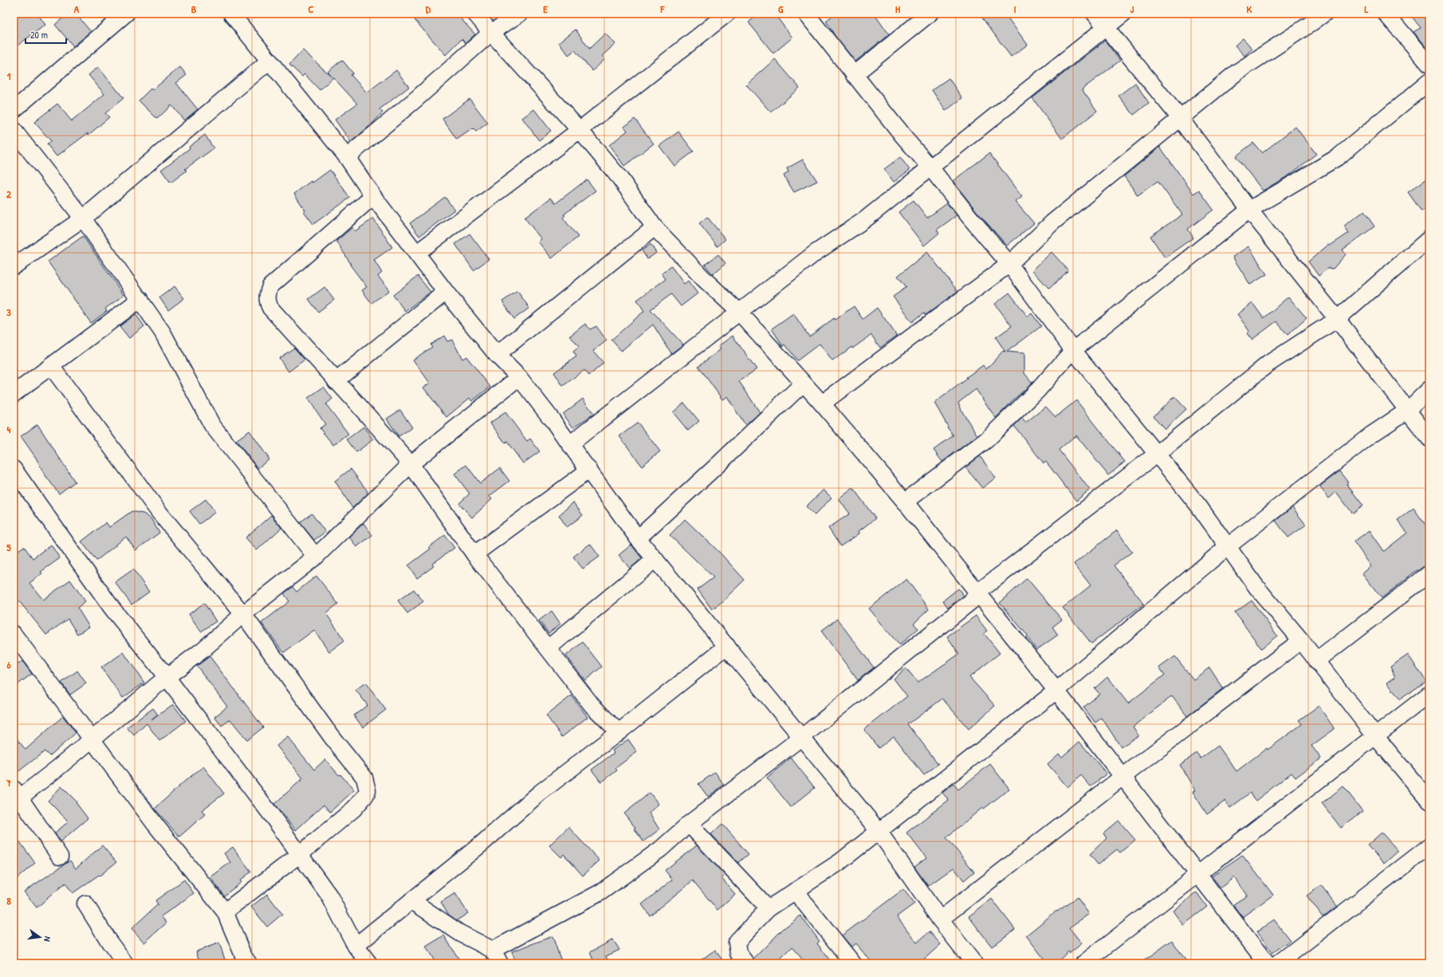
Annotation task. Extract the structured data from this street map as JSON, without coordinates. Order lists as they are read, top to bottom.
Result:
{
  "scale_bar": "20 m",
  "north": "right",
  "grid": {
    "columns": [
      "A",
      "B",
      "C",
      "D",
      "E",
      "F",
      "G",
      "H",
      "I",
      "J",
      "K",
      "L"
    ],
    "rows": [
      "1",
      "2",
      "3",
      "4",
      "5",
      "6",
      "7",
      "8"
    ]
  }
}
